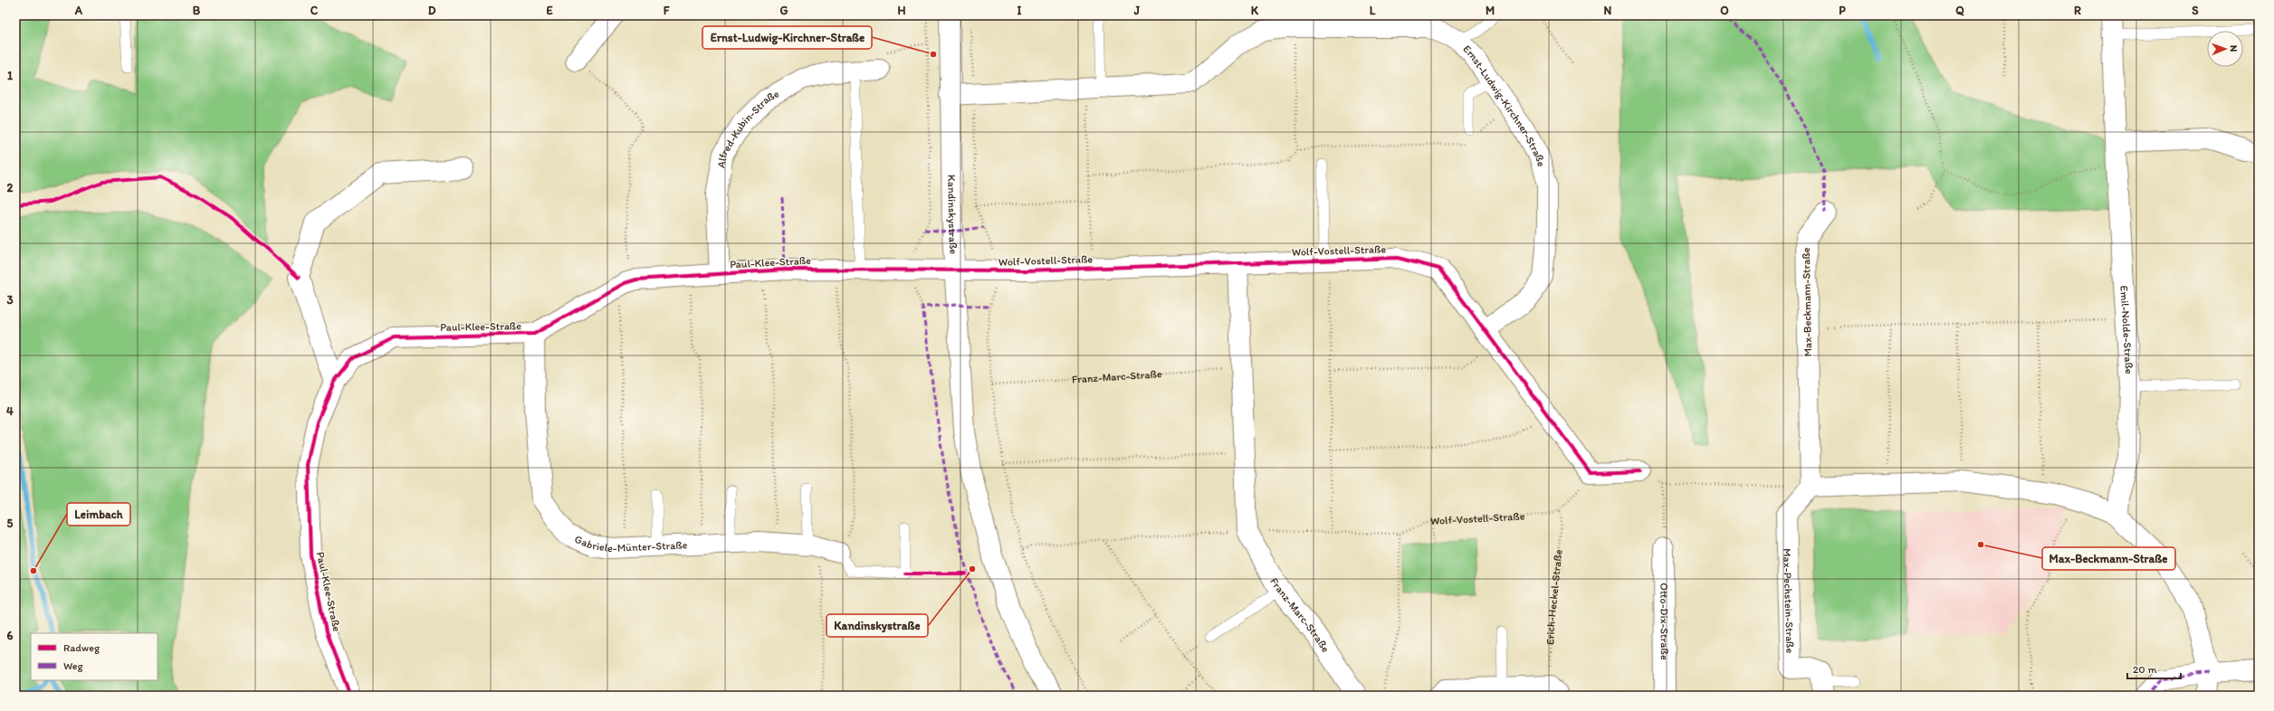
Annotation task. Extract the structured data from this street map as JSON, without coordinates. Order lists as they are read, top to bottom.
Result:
{
  "streets": {
    "street": [
      "Ernst-Ludwig-Kirchner-Straße",
      "Alfred-Kubin-Straße",
      "Kandinskystraße",
      "Wolf-Vostell-Straße",
      "Paul-Klee-Straße",
      "Max-Beckmann-Straße",
      "Emil-Nolde-Straße",
      "Franz-Marc-Straße",
      "Gabriele-Münter-Straße",
      "Max-Pechstein-Straße",
      "Otto-Dix-Straße"
    ],
    "path": ["Erich-Heckel-Straße"]
  },
  "crossings": [
    ["Ernst-Ludwig-Kirchner-Straße", "Kandinskystraße"],
    ["Ernst-Ludwig-Kirchner-Straße", "Wolf-Vostell-Straße"],
    ["Alfred-Kubin-Straße", "Paul-Klee-Straße"],
    ["Kandinskystraße", "Wolf-Vostell-Straße"],
    ["Kandinskystraße", "Paul-Klee-Straße"],
    ["Wolf-Vostell-Straße", "Paul-Klee-Straße"],
    ["Wolf-Vostell-Straße", "Franz-Marc-Straße"],
    ["Wolf-Vostell-Straße", "Erich-Heckel-Straße"],
    ["Paul-Klee-Straße", "Gabriele-Münter-Straße"],
    ["Max-Beckmann-Straße", "Max-Pechstein-Straße"]
  ],
  "places": [
    "Ernst-Ludwig-Kirchner-Straße",
    "Max-Beckmann-Straße",
    "Kandinskystraße",
    "Leimbach"
  ],
  "legend": ["Radweg", "Weg"],
  "scale_bar": "20 m",
  "north": "right",
  "grid": {
    "columns": [
      "A",
      "B",
      "C",
      "D",
      "E",
      "F",
      "G",
      "H",
      "I",
      "J",
      "K",
      "L",
      "M",
      "N",
      "O",
      "P",
      "Q",
      "R",
      "S"
    ],
    "rows": [
      "1",
      "2",
      "3",
      "4",
      "5",
      "6"
    ]
  }
}
